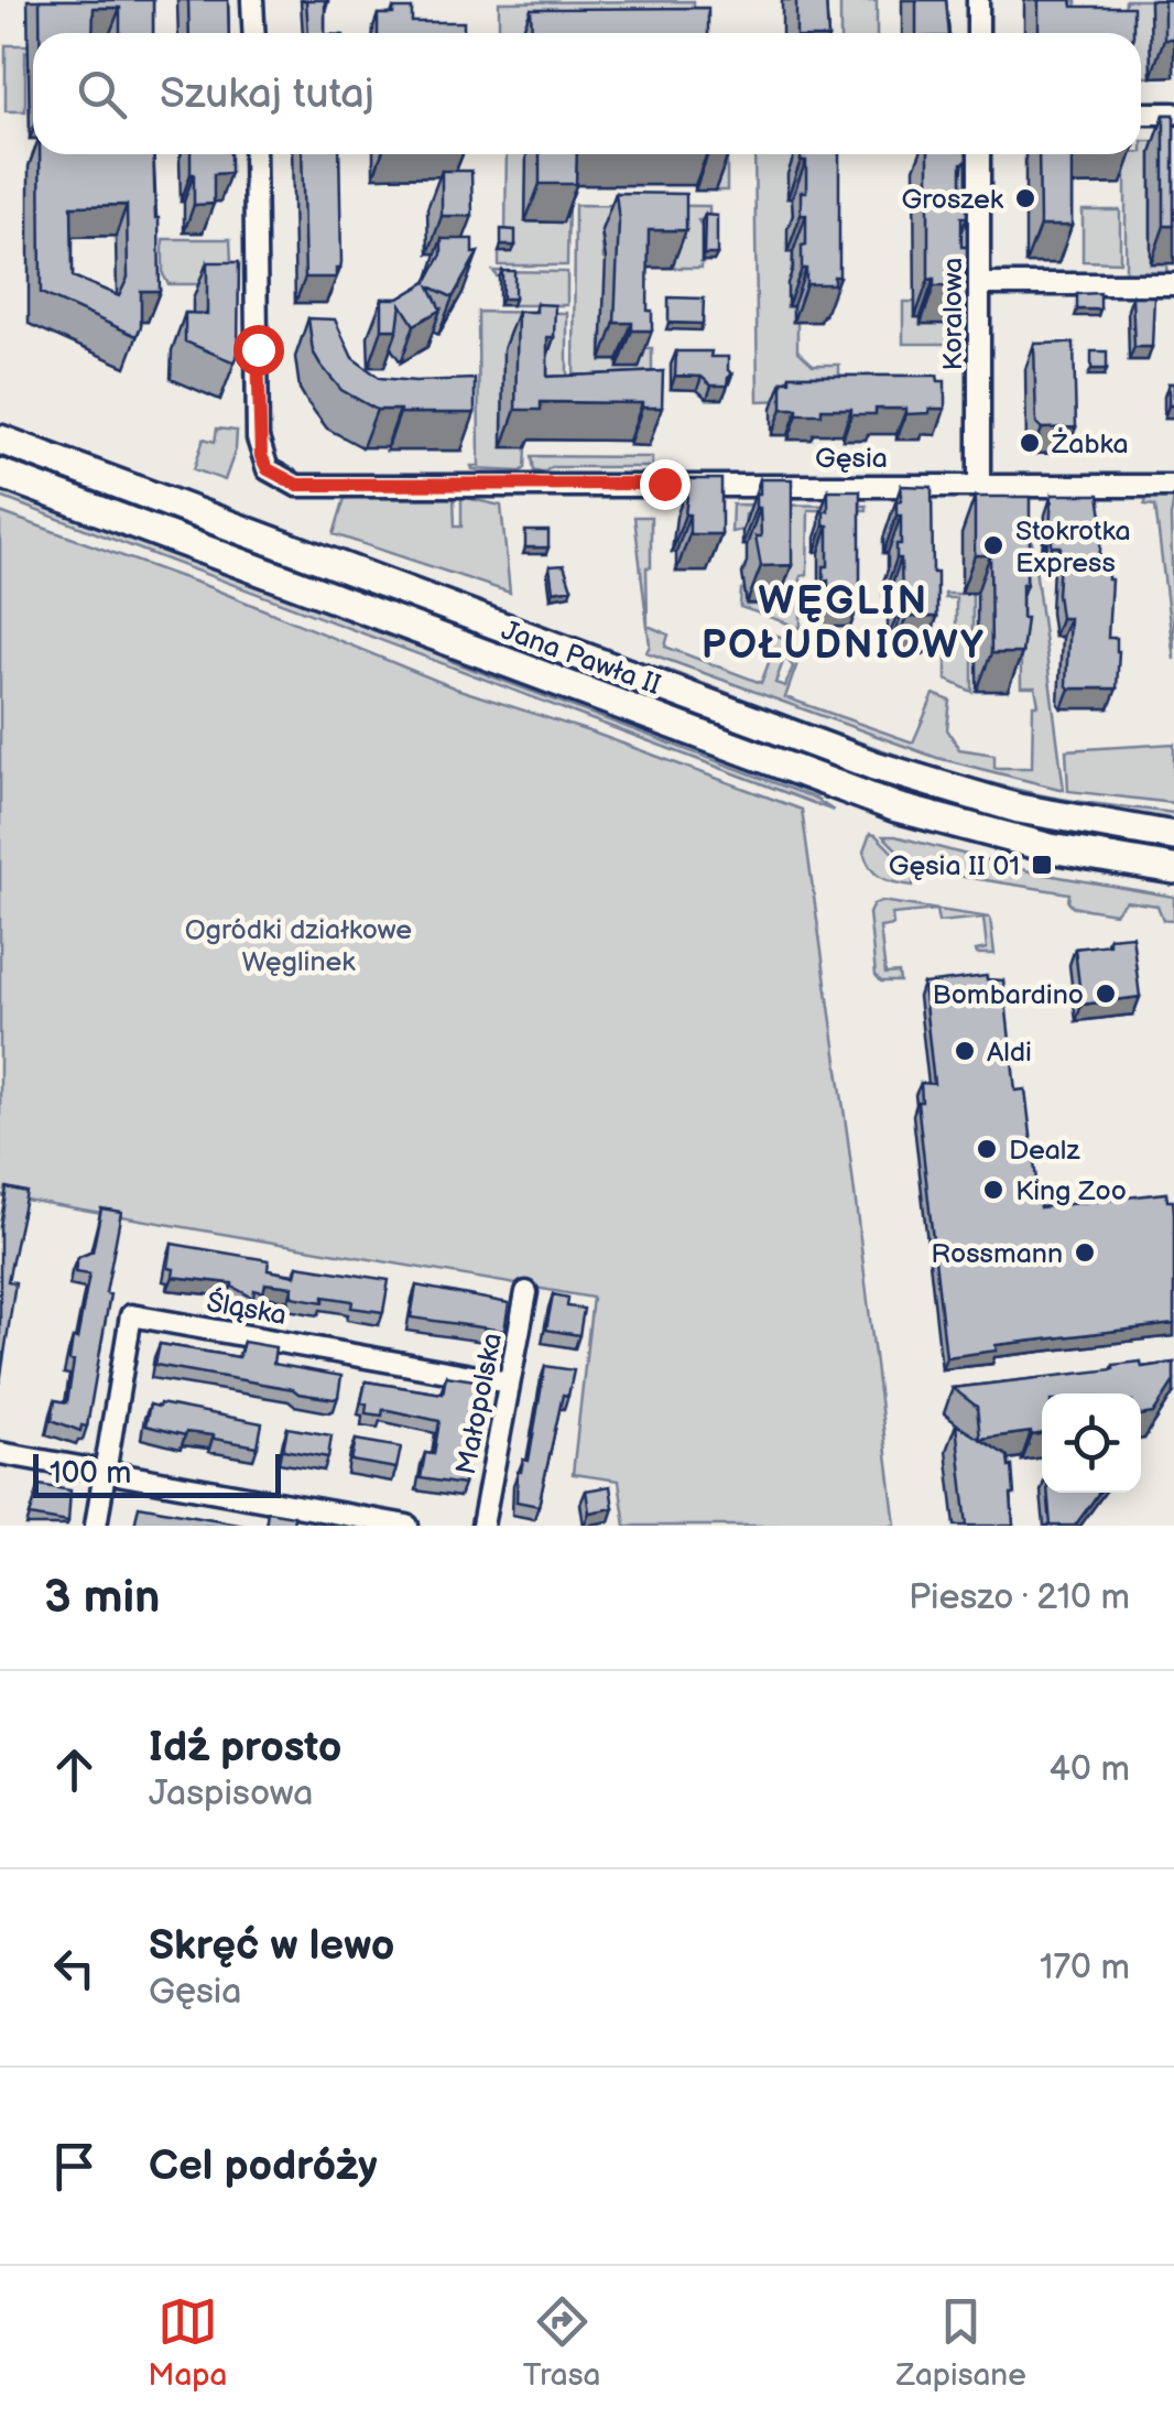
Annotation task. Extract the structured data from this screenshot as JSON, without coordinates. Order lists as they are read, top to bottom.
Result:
{
  "streets": {
    "main road": ["Jana Pawła II"],
    "street": [
      "Koralowa",
      "Gęsia",
      "Śląska",
      "Małopolska"
    ]
  },
  "crossings": [
    ["Koralowa", "Gęsia"],
    ["Śląska", "Małopolska"]
  ],
  "districts": ["WĘGLIN POŁUDNIOWY"],
  "parks": ["Ogródki działkowe Węglinek"],
  "places": {
    "other": [
      "Groszek",
      "Żabka",
      "Stokrotka Express",
      "Bombardino",
      "Aldi",
      "Dealz",
      "King Zoo",
      "Rossmann"
    ],
    "transit": ["Gęsia II 01"]
  },
  "scale_bar": "100 m",
  "page": {
    "search": "Szukaj tutaj",
    "scale": "100 m",
    "heading": ["3 min", "Pieszo · 210 m"],
    "list": [
      ["Idź prosto", "Jaspisowa", "40 m"],
      ["Skręć w lewo", "Gęsia", "170 m"],
      "Cel podróży"
    ],
    "nav": ["Mapa", "Trasa", "Zapisane"]
  }
}
